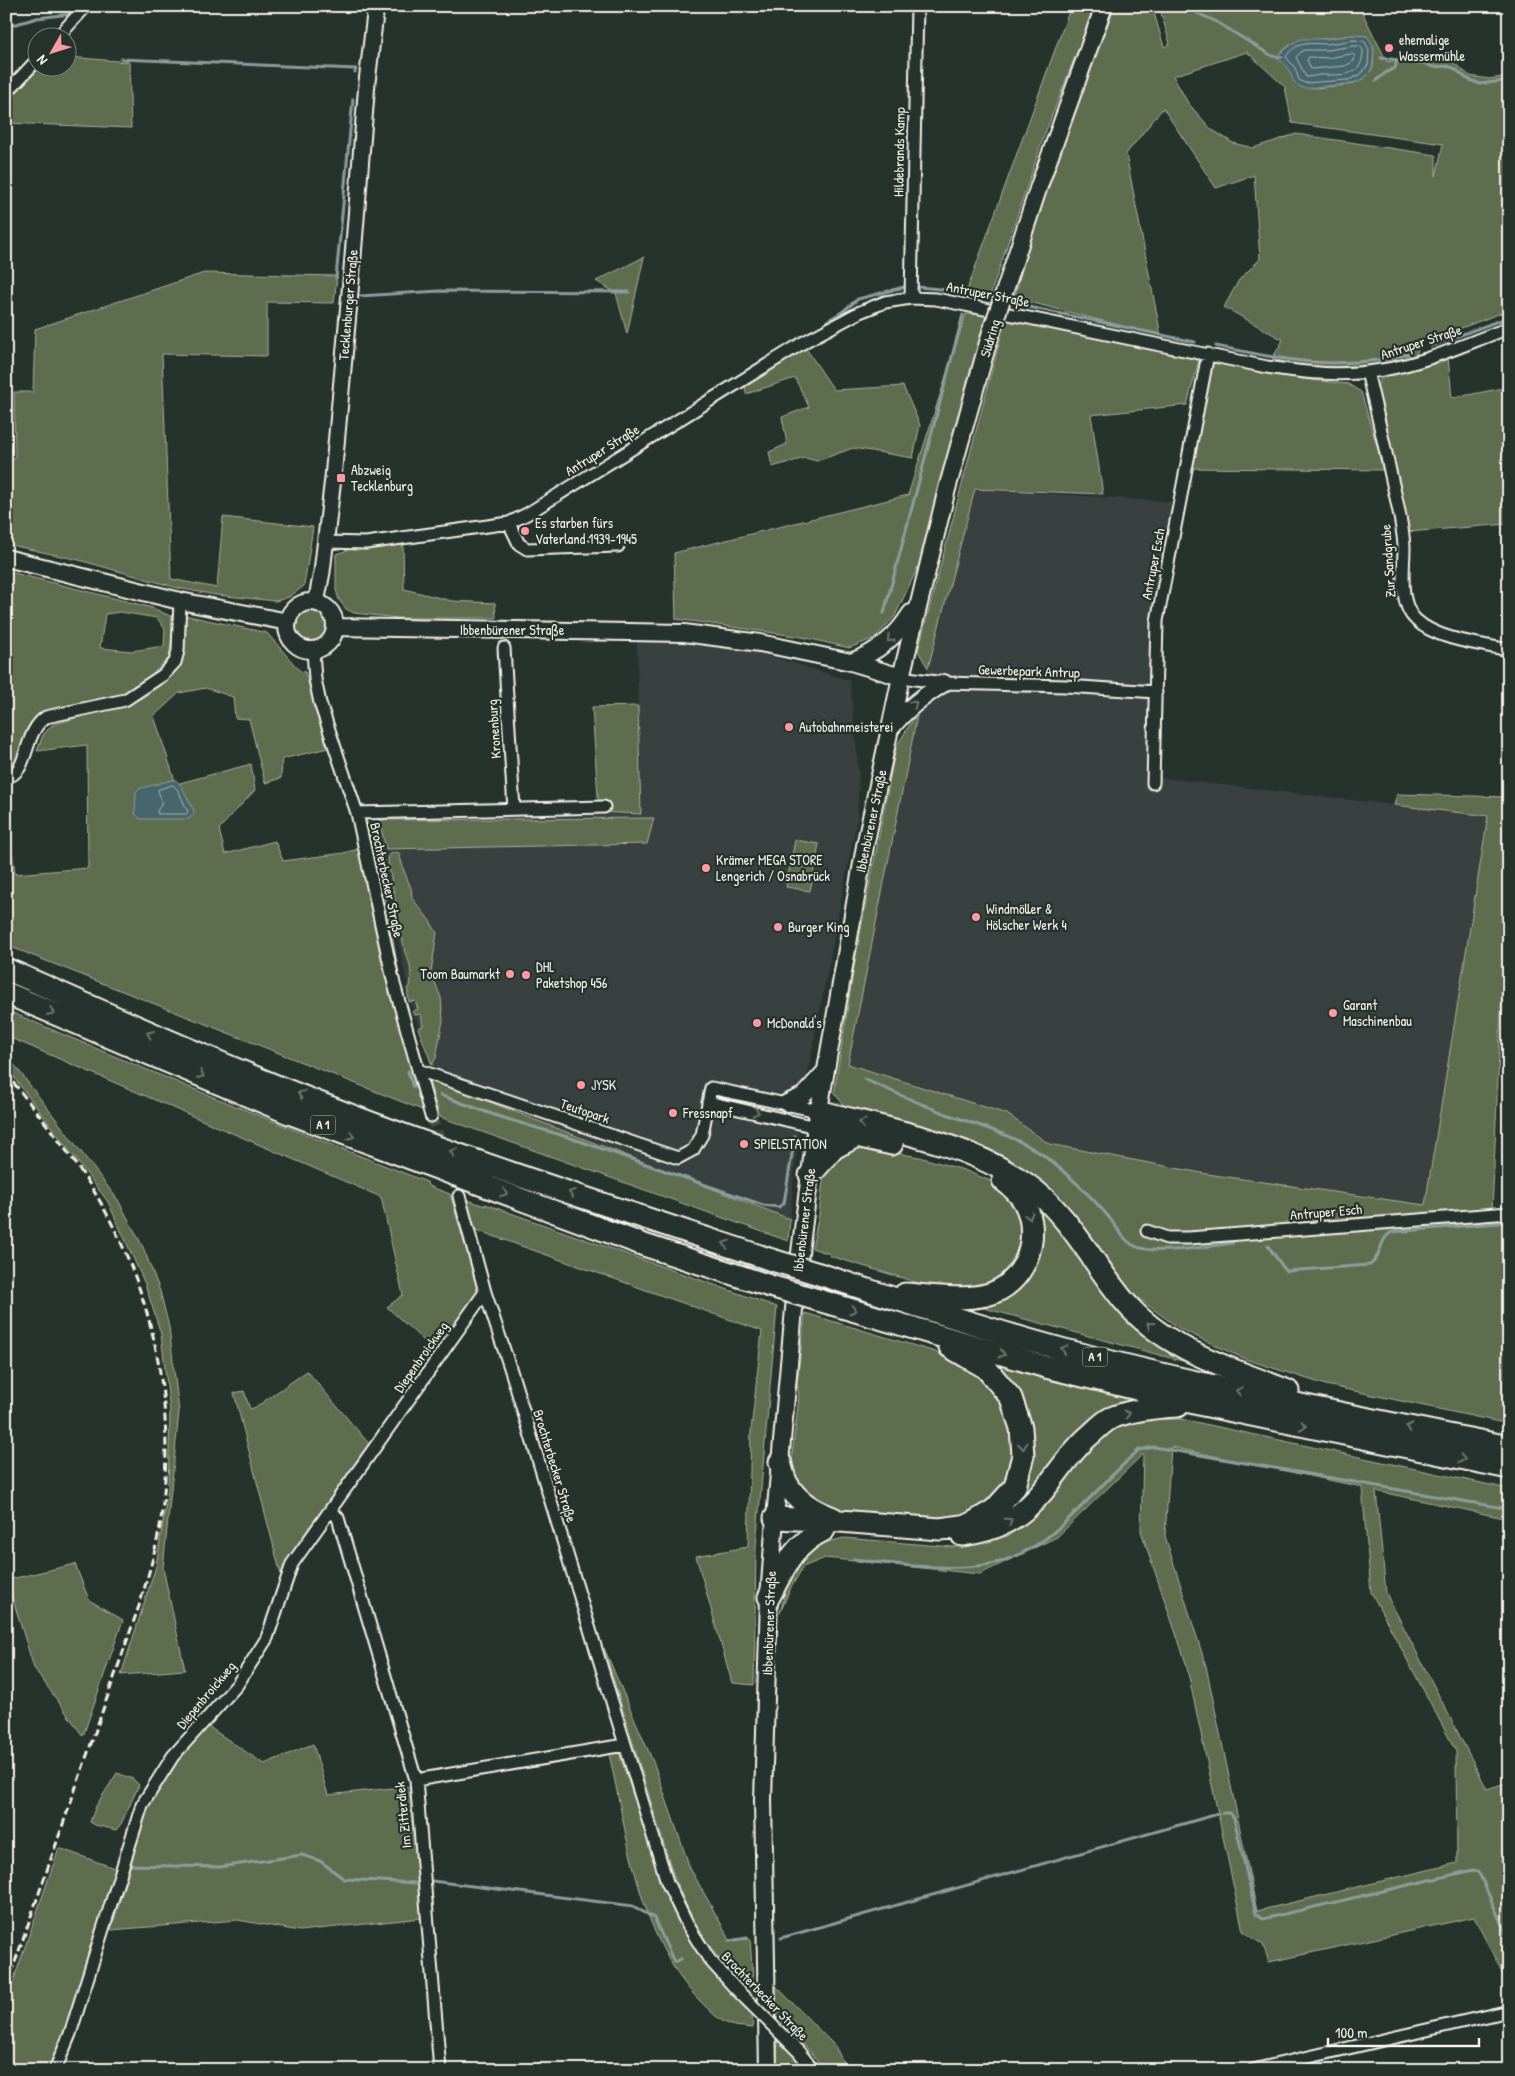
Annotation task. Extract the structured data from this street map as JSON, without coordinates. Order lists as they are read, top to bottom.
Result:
{
  "streets": {
    "highway": ["A 1"],
    "main road": ["Südring", "Ibbenbürener Straße"],
    "street": [
      "Hildebrands Kamp",
      "Antruper Straße",
      "Tecklenburger Straße",
      "Zur Sandgrube",
      "Antruper Esch",
      "Gewerbepark Antrup",
      "Kronenburg",
      "Brochterbecker Straße",
      "Teutopark",
      "Diepenbroickweg",
      "Im Zitterdiek"
    ]
  },
  "crossings": [
    ["Hildebrands Kamp", "Antruper Straße"],
    ["Antruper Straße", "Tecklenburger Straße"],
    ["Antruper Straße", "Zur Sandgrube"],
    ["Antruper Straße", "Antruper Esch"],
    ["Tecklenburger Straße", "Ibbenbürener Straße"],
    ["Tecklenburger Straße", "Brochterbecker Straße"],
    ["Südring", "Ibbenbürener Straße"],
    ["Südring", "Gewerbepark Antrup"],
    ["Antruper Esch", "Gewerbepark Antrup"],
    ["Ibbenbürener Straße", "Gewerbepark Antrup"],
    ["Ibbenbürener Straße", "Brochterbecker Straße"],
    ["Ibbenbürener Straße", "Teutopark"],
    ["Brochterbecker Straße", "Teutopark"],
    ["Brochterbecker Straße", "Diepenbroickweg"],
    ["Diepenbroickweg", "Im Zitterdiek"]
  ],
  "places": {
    "other": [
      "ehemalige Wassermühle",
      "Es starben fürs Vaterland 1939-1945",
      "Autobahnmeisterei",
      "Krämer MEGA STORE Lengerich / Osnabrück",
      "Windmöller & Hölscher Werk 4",
      "Burger King",
      "Toom Baumarkt",
      "DHL Paketshop 456",
      "Garant Maschinenbau",
      "McDonald's",
      "JYSK",
      "Fressnapf",
      "SPIELSTATION"
    ],
    "transit": ["Abzweig Tecklenburg"]
  },
  "scale_bar": "100 m",
  "north": "bottom left"
}
